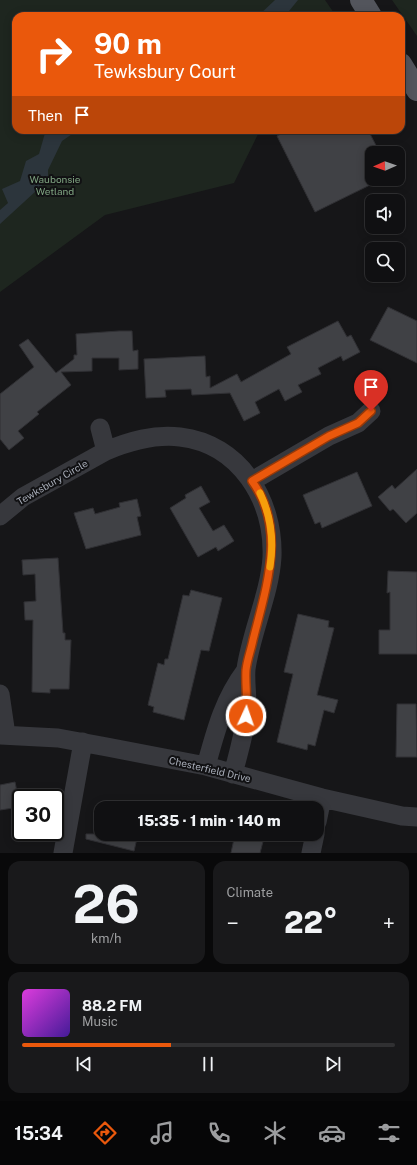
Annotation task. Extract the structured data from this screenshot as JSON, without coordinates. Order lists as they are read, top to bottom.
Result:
{
  "streets": {
    "street": ["Tewksbury Circle", "Chesterfield Drive"]
  },
  "crossings": [
    ["Tewksbury Circle", "Chesterfield Drive"]
  ],
  "parks": ["Waubonsie Wetland"],
  "north": "left",
  "page": {
    "turn": ["90 m", "Tewksbury Court"],
    "then": "Then",
    "limit": "30",
    "trip": "15:35 · 1 min · 140 m",
    "tile": [
      ["26", "km/h"],
      "Climate"
    ],
    "heat": ["−", "22°", "+"],
    "song": ["88.2 FM", "Music"],
    "tabs": "15:34"
  }
}
